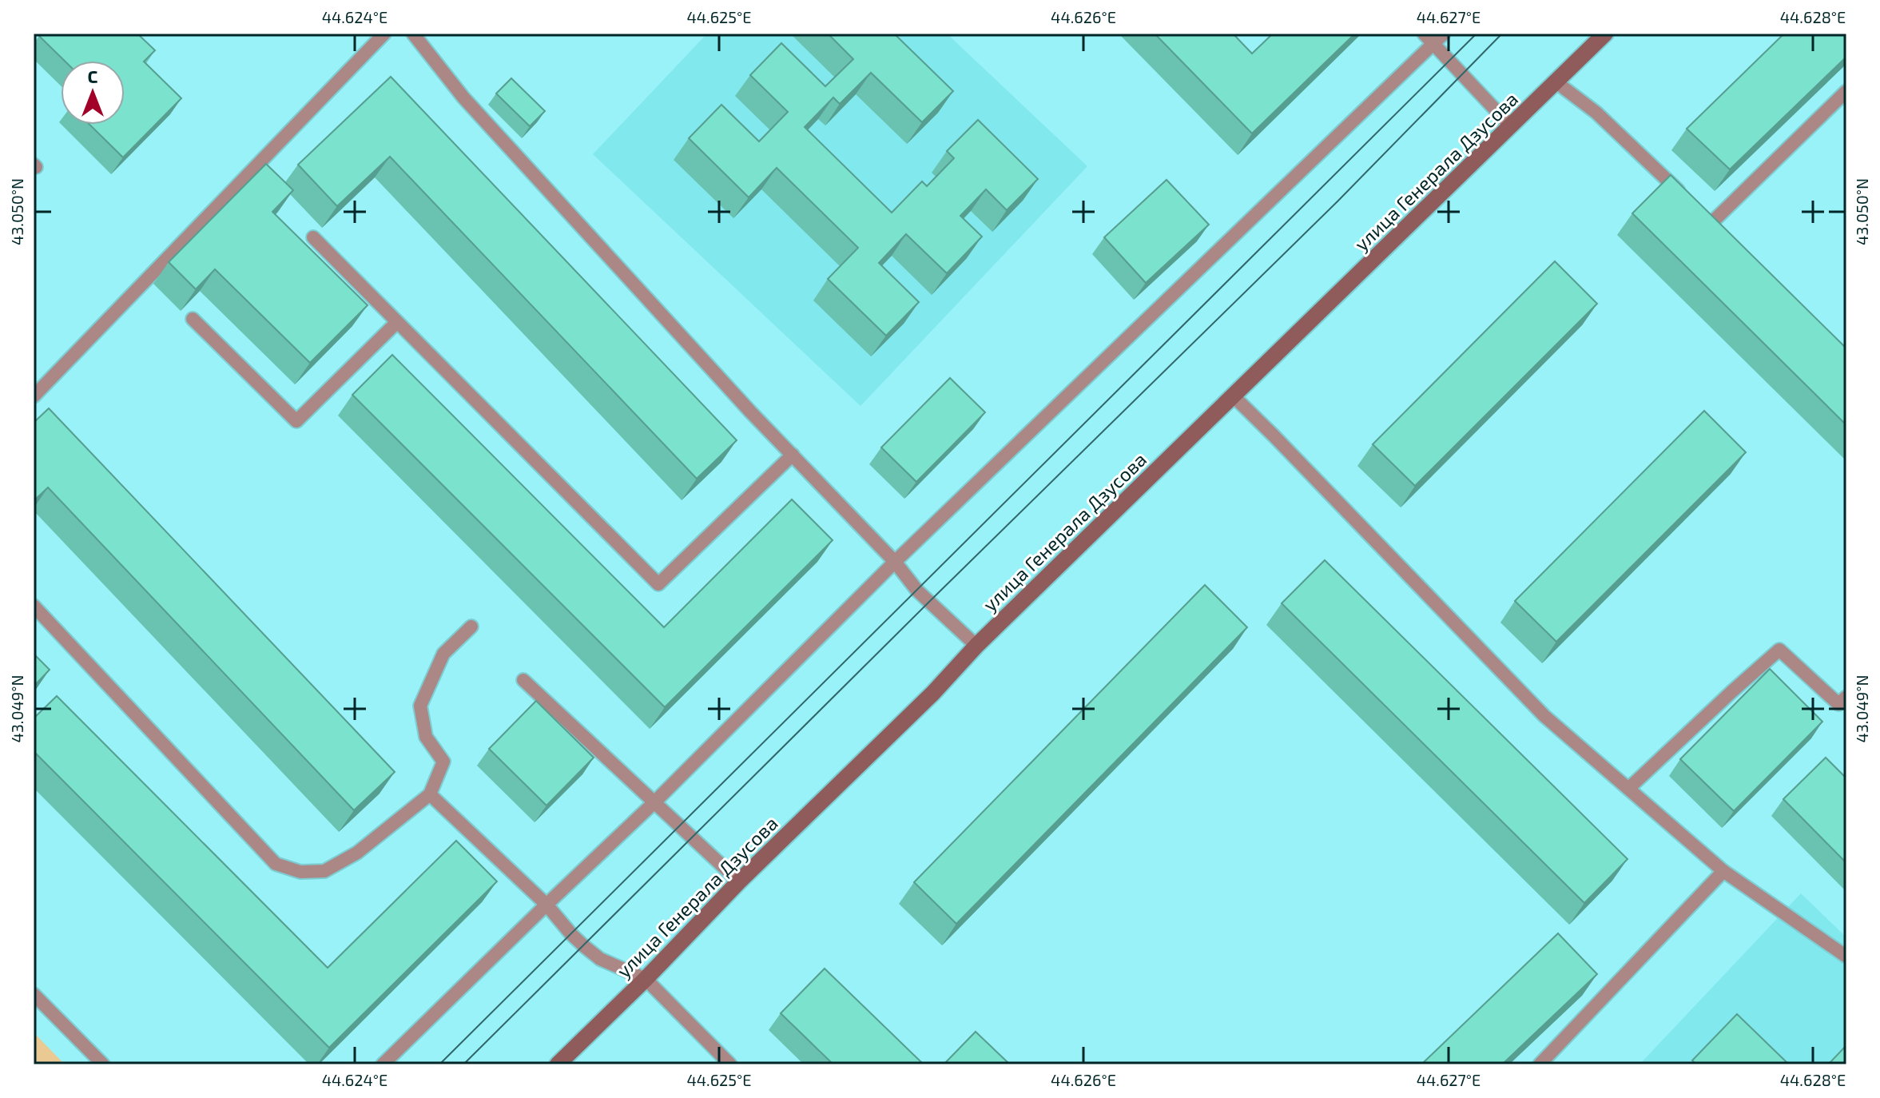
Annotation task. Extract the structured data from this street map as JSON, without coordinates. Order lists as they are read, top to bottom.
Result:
{
  "streets": {
    "street": ["улица Генерала Дзусова"]
  },
  "north": "top",
  "coordinates": [
    "44.624°E",
    "44.625°E",
    "44.626°E",
    "44.627°E",
    "44.628°E",
    "43.050°N",
    "43.049°N"
  ]
}
